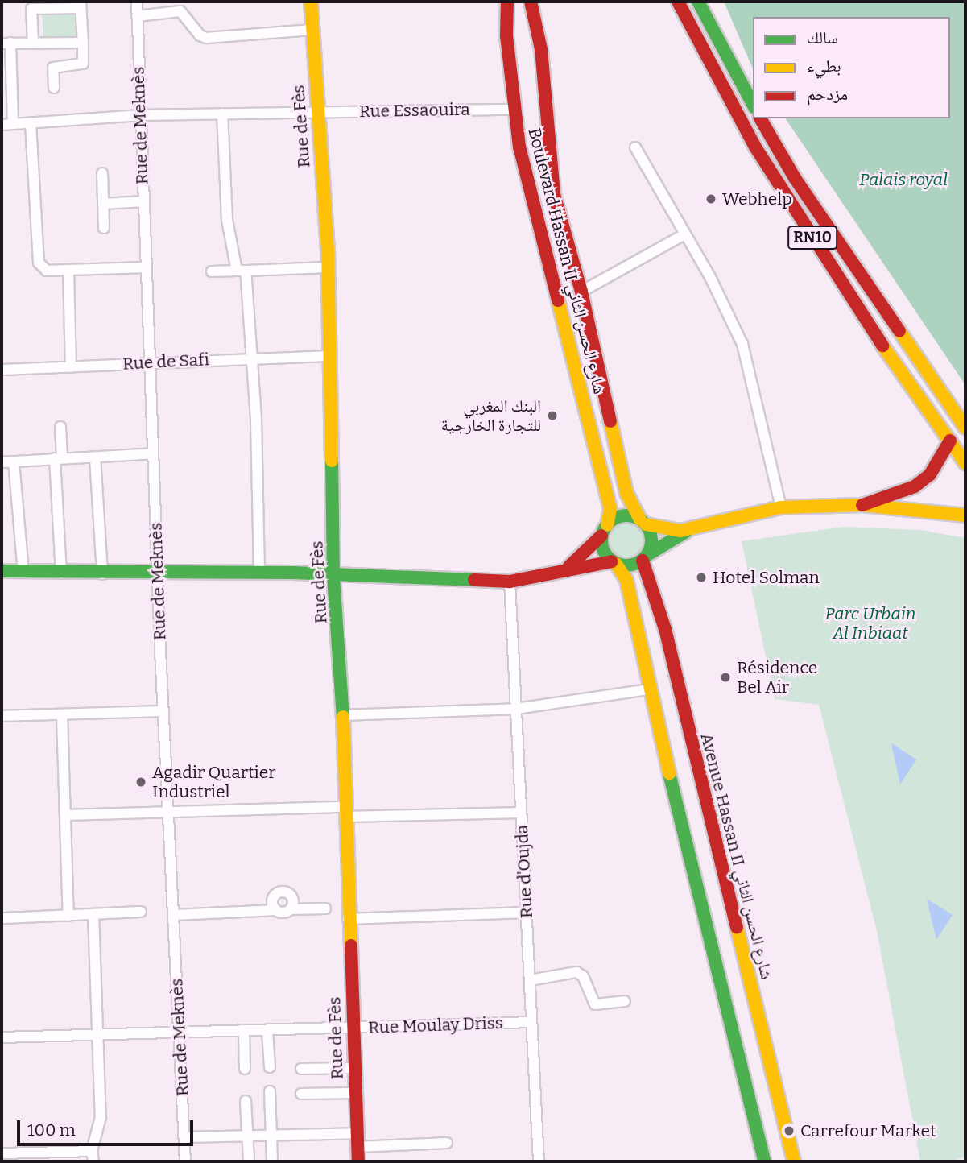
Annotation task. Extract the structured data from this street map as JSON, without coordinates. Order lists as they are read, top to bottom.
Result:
{
  "streets": {
    "street": [
      "Rue Essaouira",
      "Rue de Meknès",
      "Rue de Fès",
      "RN10",
      "Boulevard Hassan II شارع الحسن الثاني",
      "Rue de Safi",
      "Avenue Hassan II شارع الحسن الثاني",
      "Rue d'Oujda",
      "Rue Moulay Driss"
    ]
  },
  "crossings": [
    ["Rue Essaouira", "Rue de Meknès"],
    ["Rue Essaouira", "Rue de Fès"],
    ["Rue Essaouira", "Boulevard Hassan II شارع الحسن الثاني"],
    ["Rue de Meknès", "Rue de Safi"],
    ["Rue de Meknès", "Rue Moulay Driss"],
    ["Rue de Fès", "Rue de Safi"],
    ["Rue de Fès", "Rue Moulay Driss"],
    ["Boulevard Hassan II شارع الحسن الثاني", "Avenue Hassan II شارع الحسن الثاني"],
    ["Rue d'Oujda", "Rue Moulay Driss"]
  ],
  "parks": ["Palais royal", "Parc Urbain Al Inbiaat"],
  "places": [
    "Webhelp",
    "البنك المغربي للتجارة الخارجية",
    "Hotel Solman",
    "Résidence Bel Air",
    "Agadir Quartier Industriel",
    "Carrefour Market"
  ],
  "legend": ["سالك", "بطيء", "مزدحم"],
  "scale_bar": "100 m"
}
